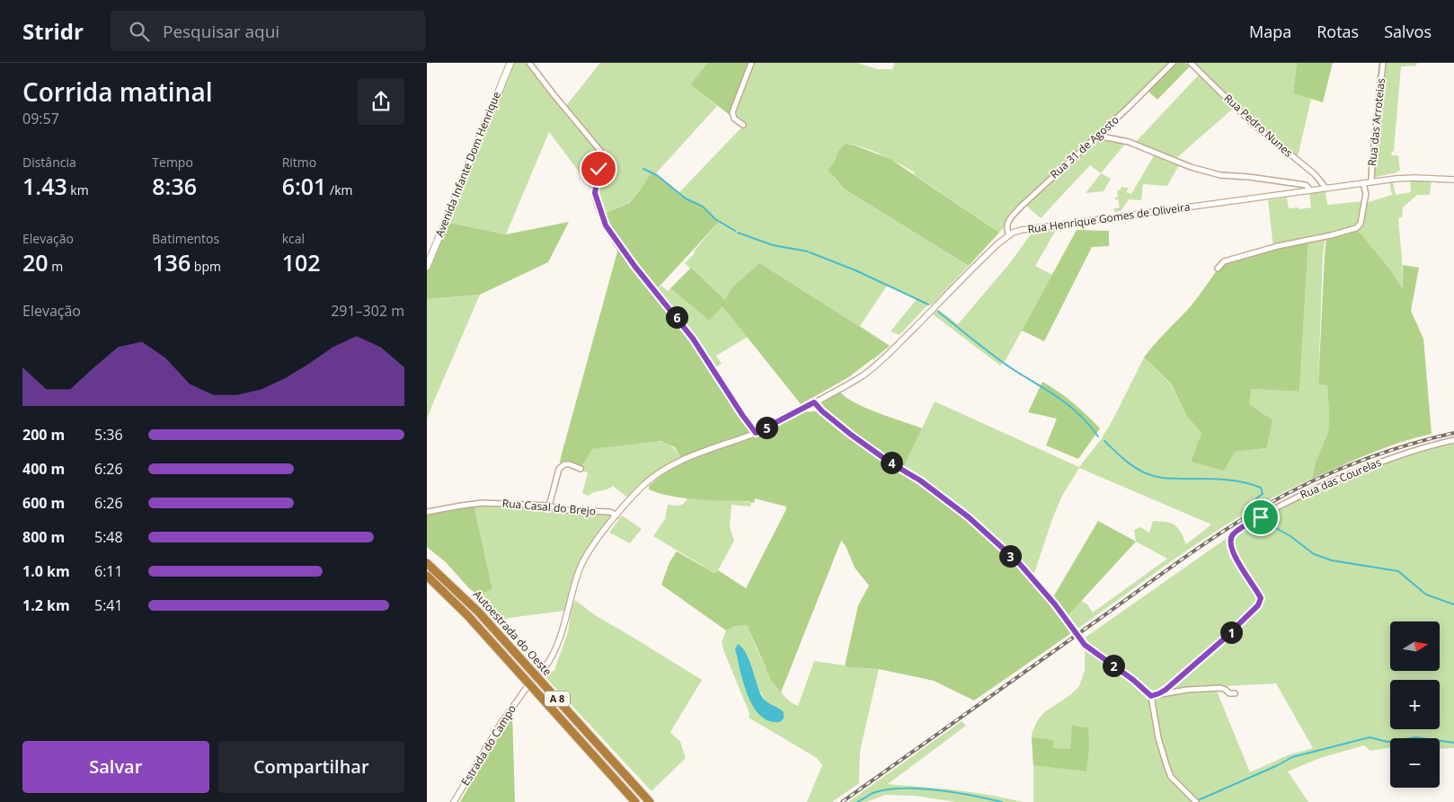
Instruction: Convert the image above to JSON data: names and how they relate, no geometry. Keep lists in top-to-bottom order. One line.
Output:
{"streets":{"highway":["Autoestrada do Oeste","A 8"],"main road":["Avenida Infante Dom Henrique"],"street":["Rua das Arroteias","Rua Pedro Nunes","Rua 31 de Agosto","Rua Henrique Gomes de Oliveira","Rua das Courelas","Rua Casal do Brejo","Estrada do Campo"]},"crossings":[["Rua das Arroteias","Rua Henrique Gomes de Oliveira"],["Rua Pedro Nunes","Rua Henrique Gomes de Oliveira"],["Rua 31 de Agosto","Rua Henrique Gomes de Oliveira"]],"north":"right","page":{"header":"Stridr","search":"Pesquisar aqui","nav":["Mapa","Rotas","Salvos"],"heading":["Corrida matinal","09:57"],"stats":[["Distância","1.43 km"],["Tempo","8:36"],["Ritmo","6:01 /km"],["Elevação","20 m"],["Batimentos","136 bpm"],["kcal","102"]],"chart":["Elevação","291–302 m"],"pins":["6","5","4","3","1","2"],"list":[{"name":"200 m","note":"5:36"},{"name":"400 m","note":"6:26"},{"name":"600 m","note":"6:26"},{"name":"800 m","note":"5:48"},{"name":"1.0 km","note":"6:11"},{"name":"1.2 km","note":"5:41"}],"map_buttons":["+","−"],"buttons":["Salvar","Compartilhar"]}}
